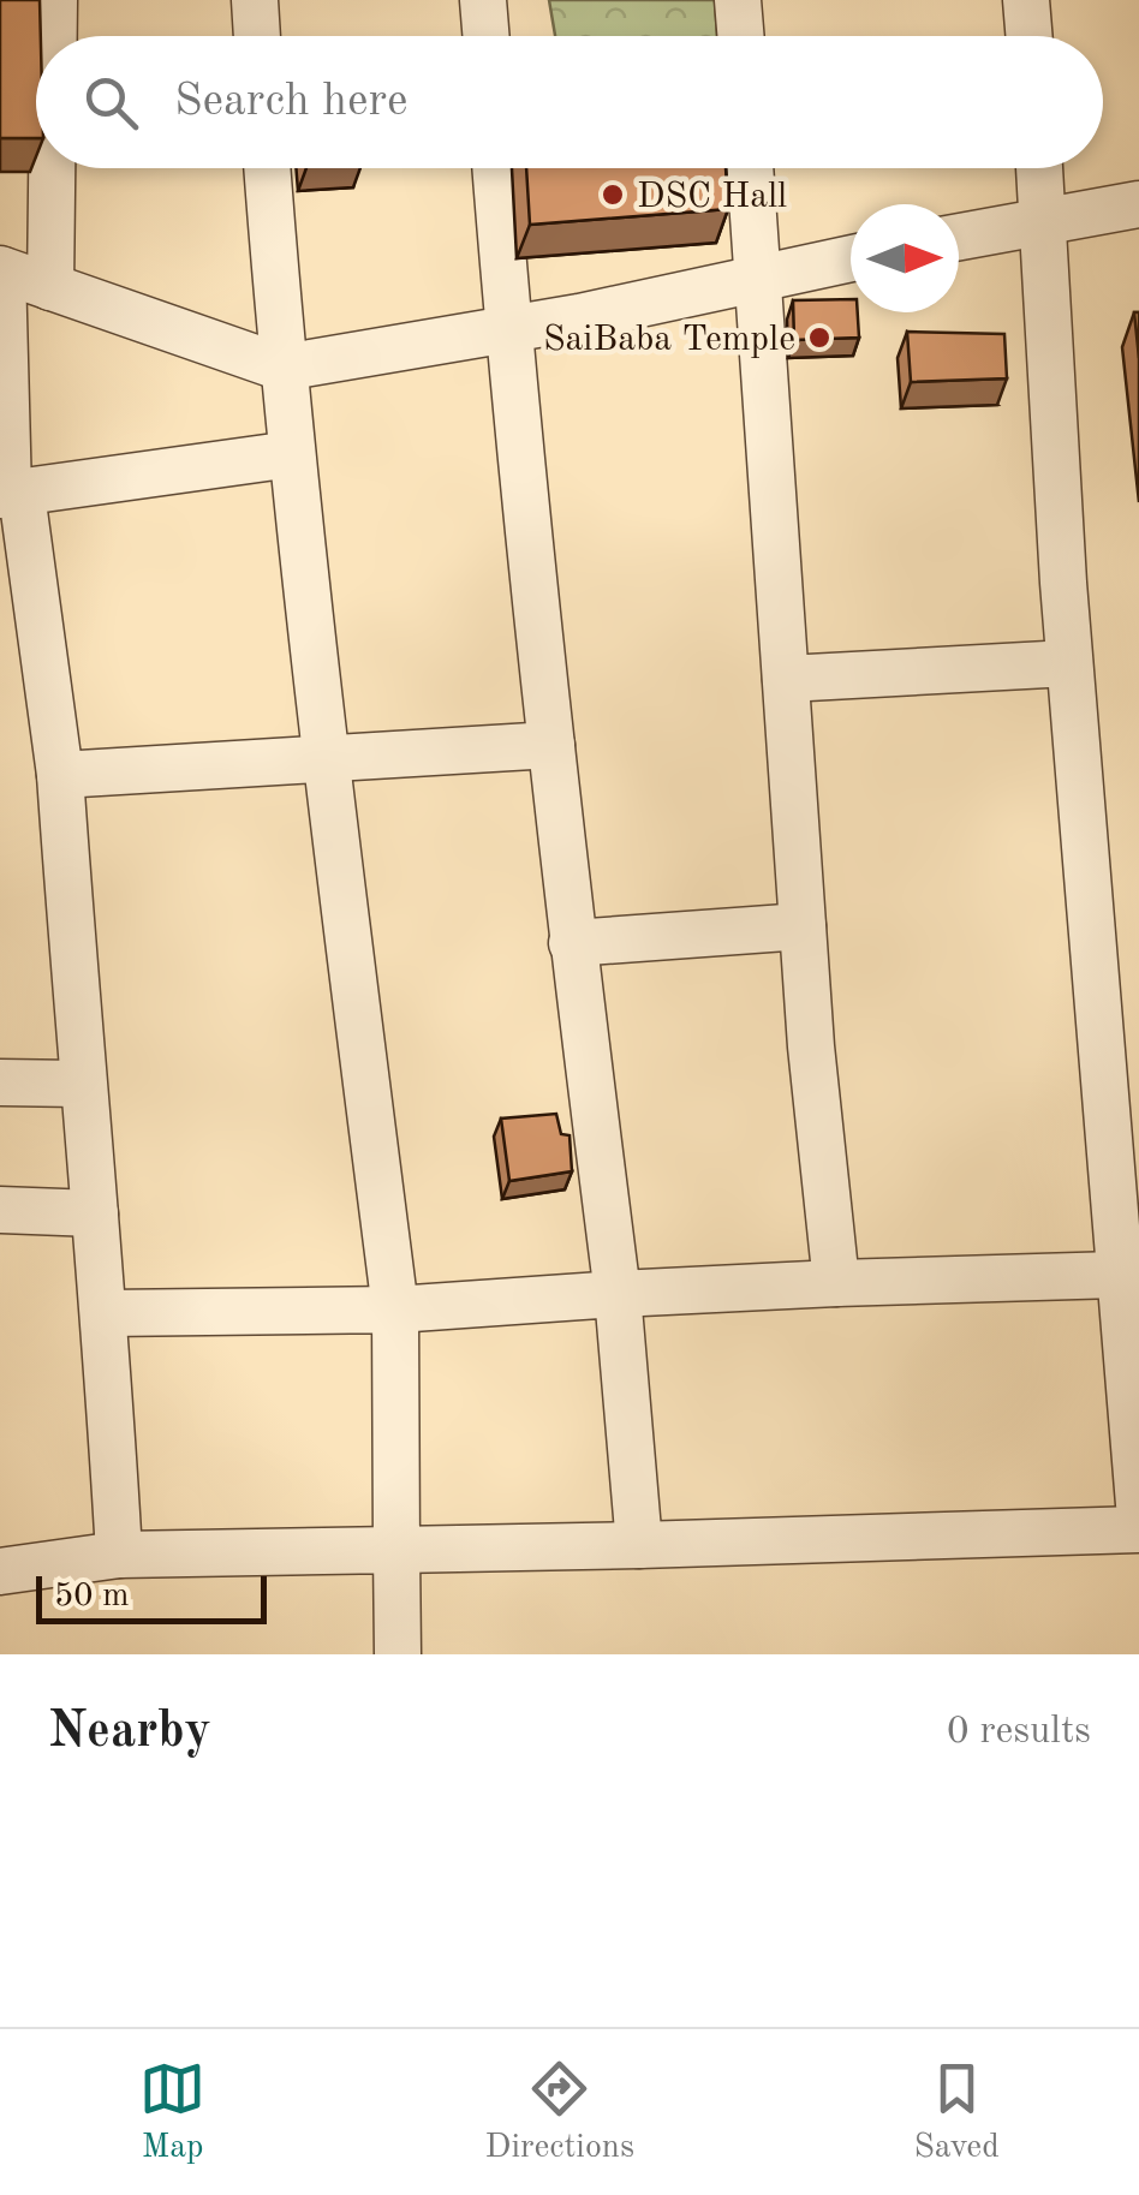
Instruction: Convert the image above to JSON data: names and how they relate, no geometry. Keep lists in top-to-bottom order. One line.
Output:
{"places":["DSC Hall","SaiBaba Temple"],"scale_bar":"50 m","north":"right","page":{"search":"Search here","scale":"50 m","heading":["Nearby","0 results"],"nav":["Map","Directions","Saved"]}}
